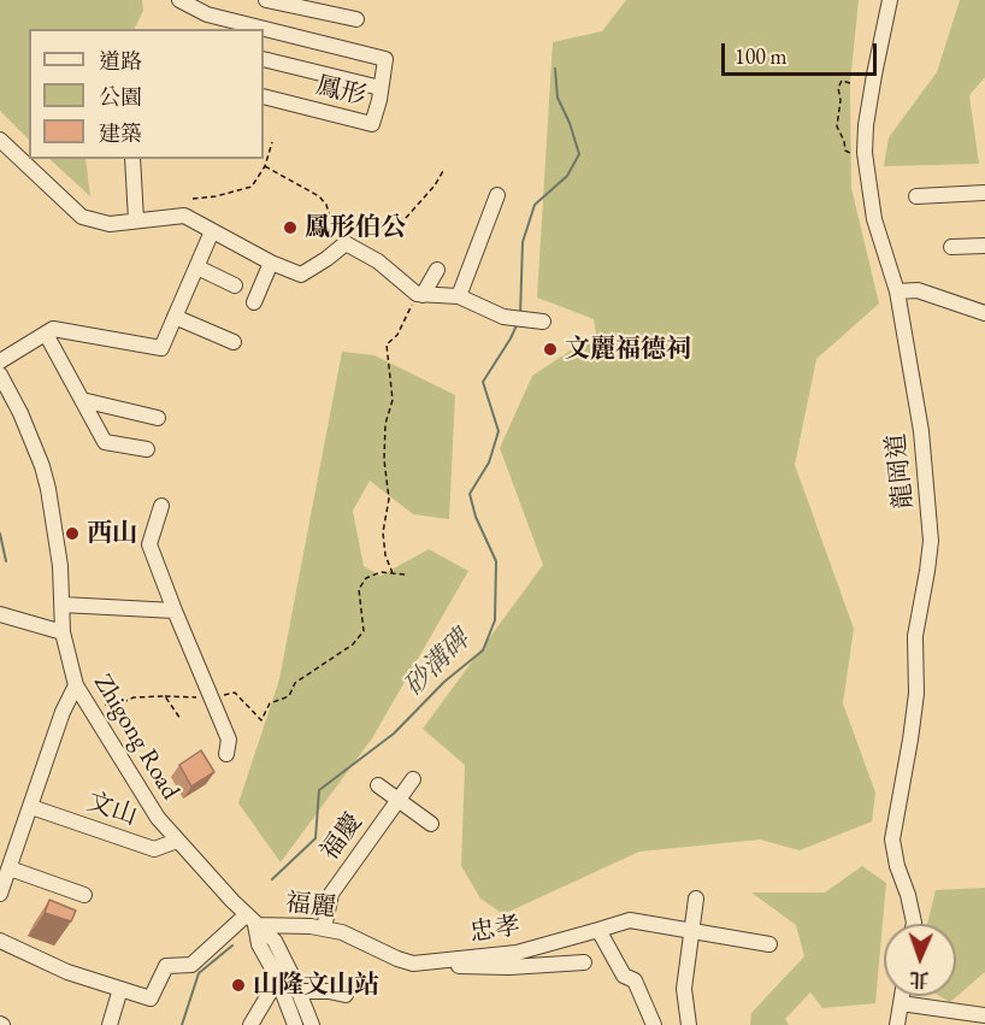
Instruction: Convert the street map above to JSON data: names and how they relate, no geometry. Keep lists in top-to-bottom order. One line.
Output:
{"streets":{"street":["鳳形","龍岡道","Zhigong Road","文山","福慶","福麗","忠孝"]},"crossings":[["Zhigong Road","文山"],["Zhigong Road","福麗"],["福慶","福麗"],["福麗","忠孝"]],"water":["砂溝碑"],"places":["鳳形伯公","文麗福德祠","西山","山隆文山站"],"legend":["道路","公園","建築"],"scale_bar":"100 m","north":"bottom"}
